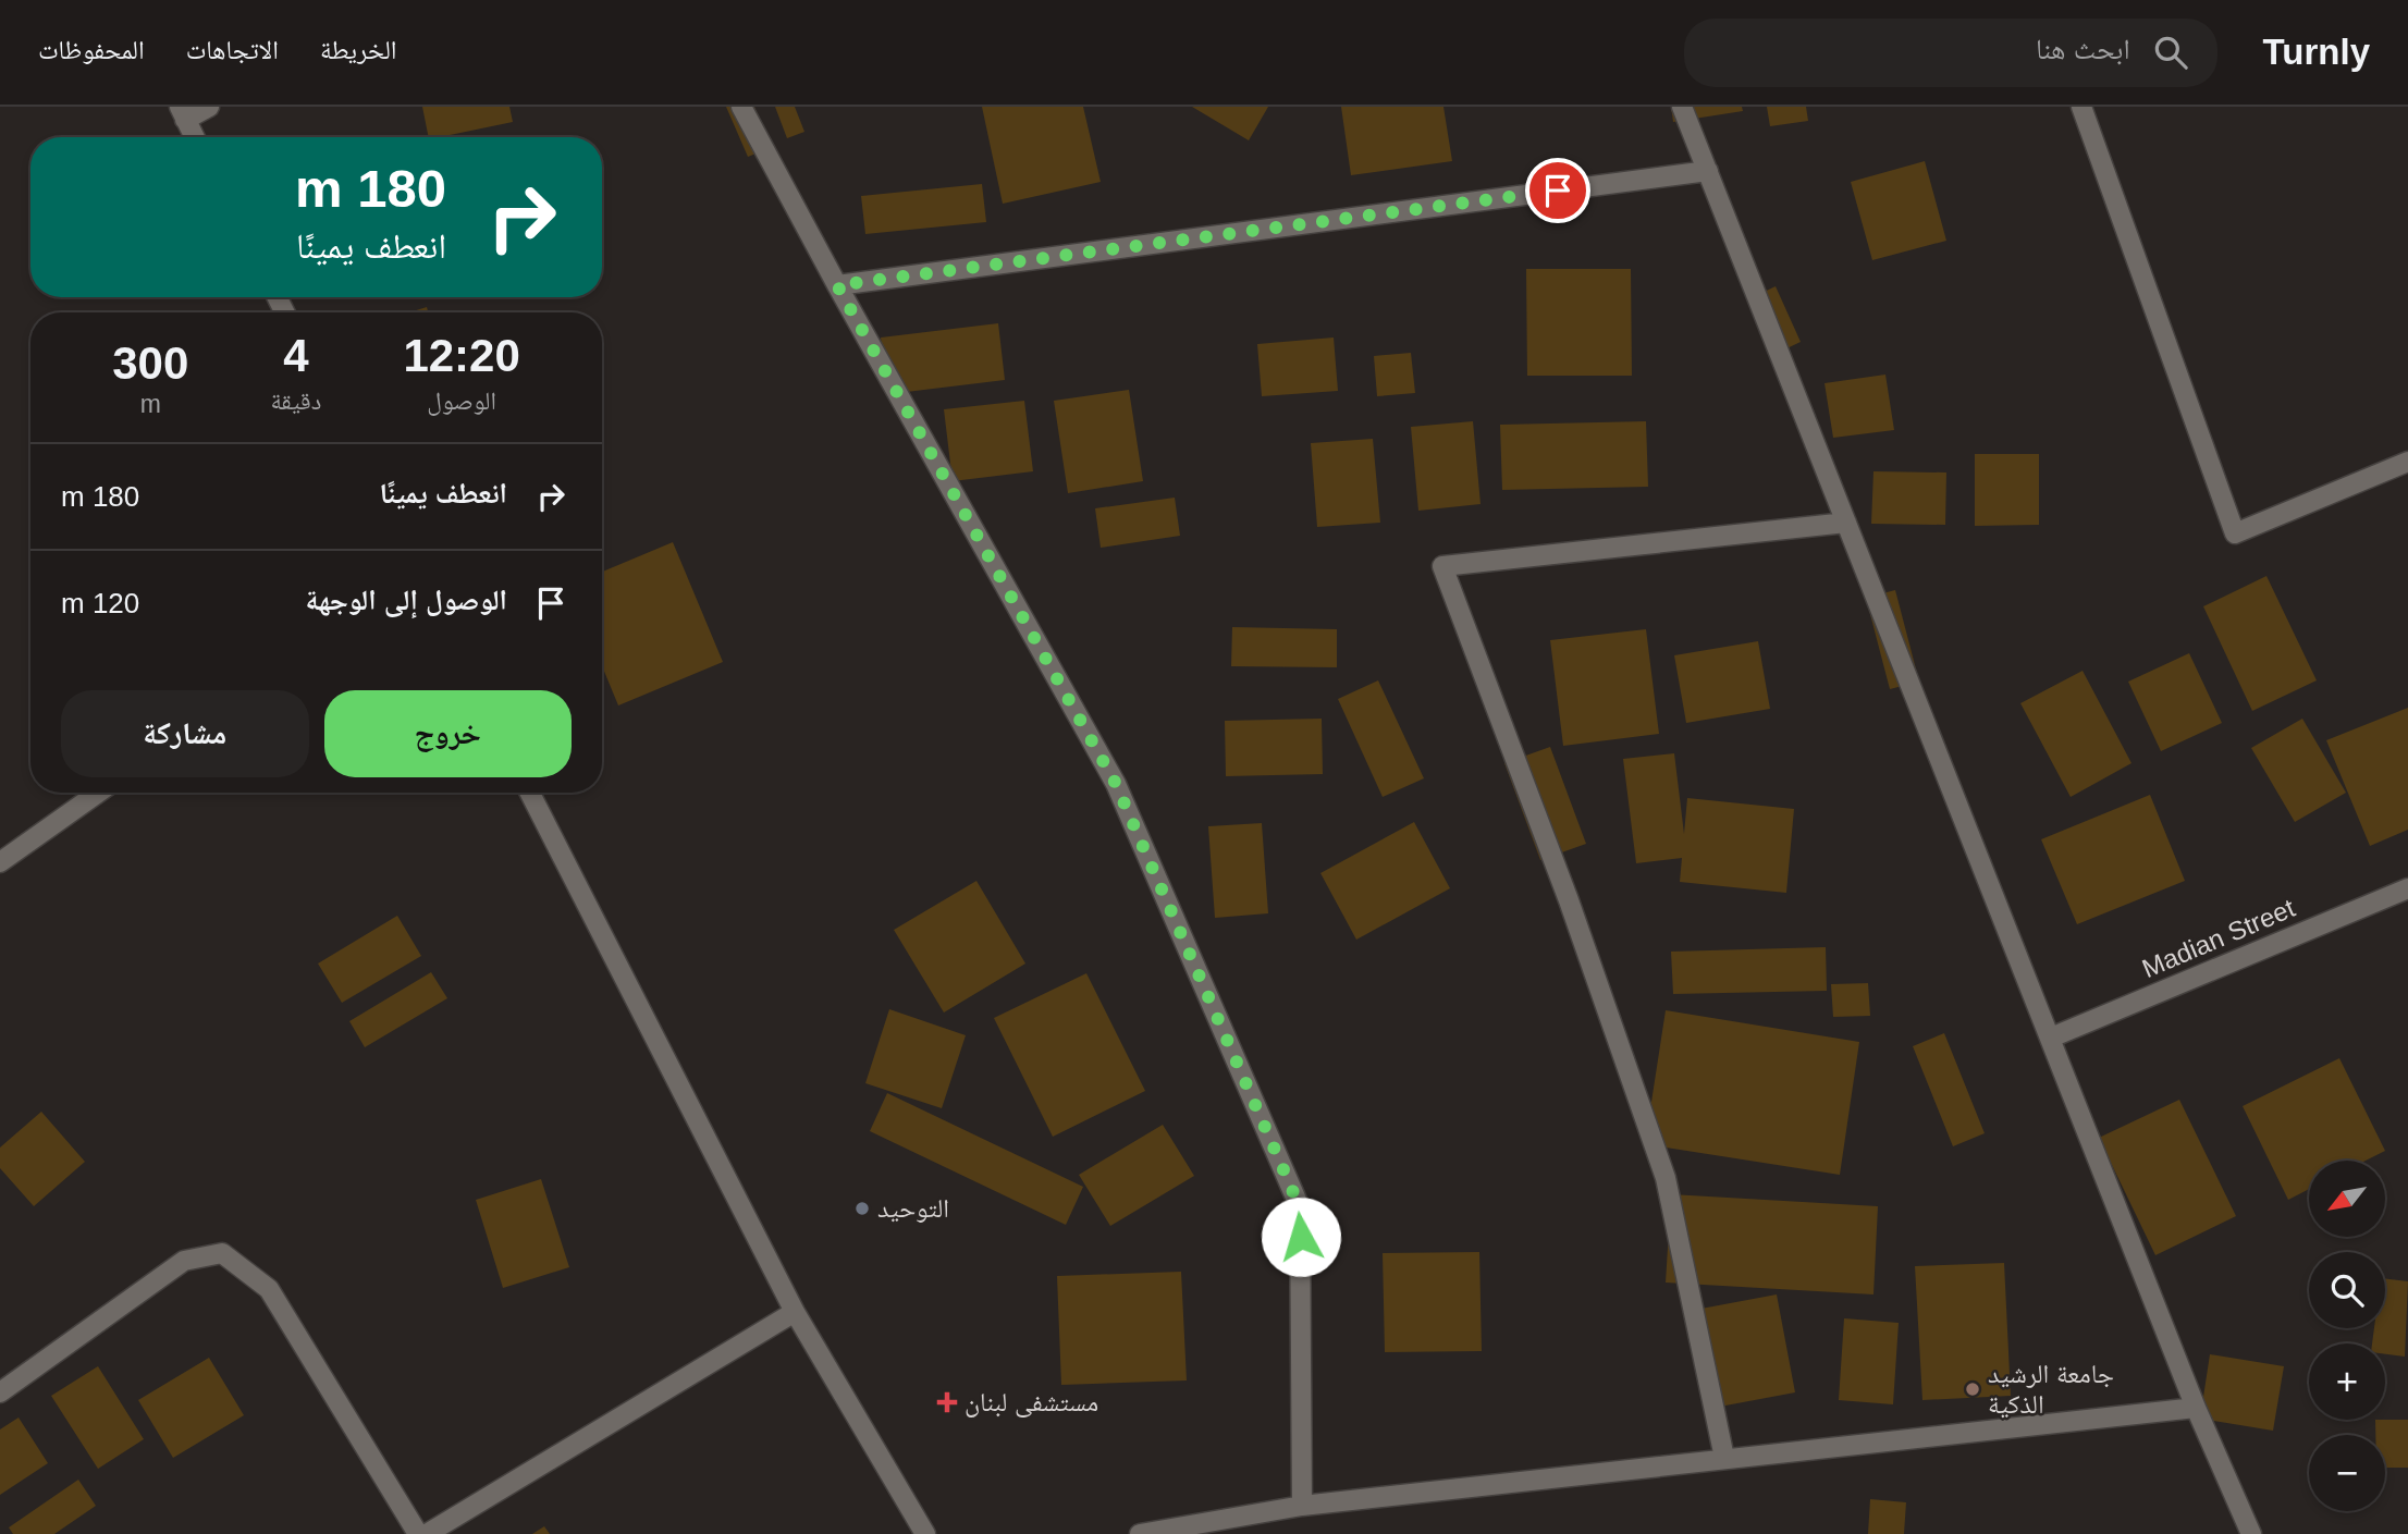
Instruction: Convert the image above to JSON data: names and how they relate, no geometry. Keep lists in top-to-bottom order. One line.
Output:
{"streets":{"street":["Madian Street"]},"places":{"other":["التوحيد","جامعة الرشيد الذكية"],"health":["مستشفى لبنان"]},"north":"bottom left","page":{"header":"Turnly","search":"ابحث هنا","nav":["الخريطة","الاتجاهات","المحفوظات"],"turn":["180 m","انعطف يمينًا"],"eta":["12:20","الوصول","4","دقيقة","300","m"],"list":[{"name":"انعطف يمينًا","value":"180 m"},{"name":"الوصول إلى الوجهة","value":"120 m"}],"buttons":["خروج","مشاركة"],"map_buttons":["+","−"]}}
